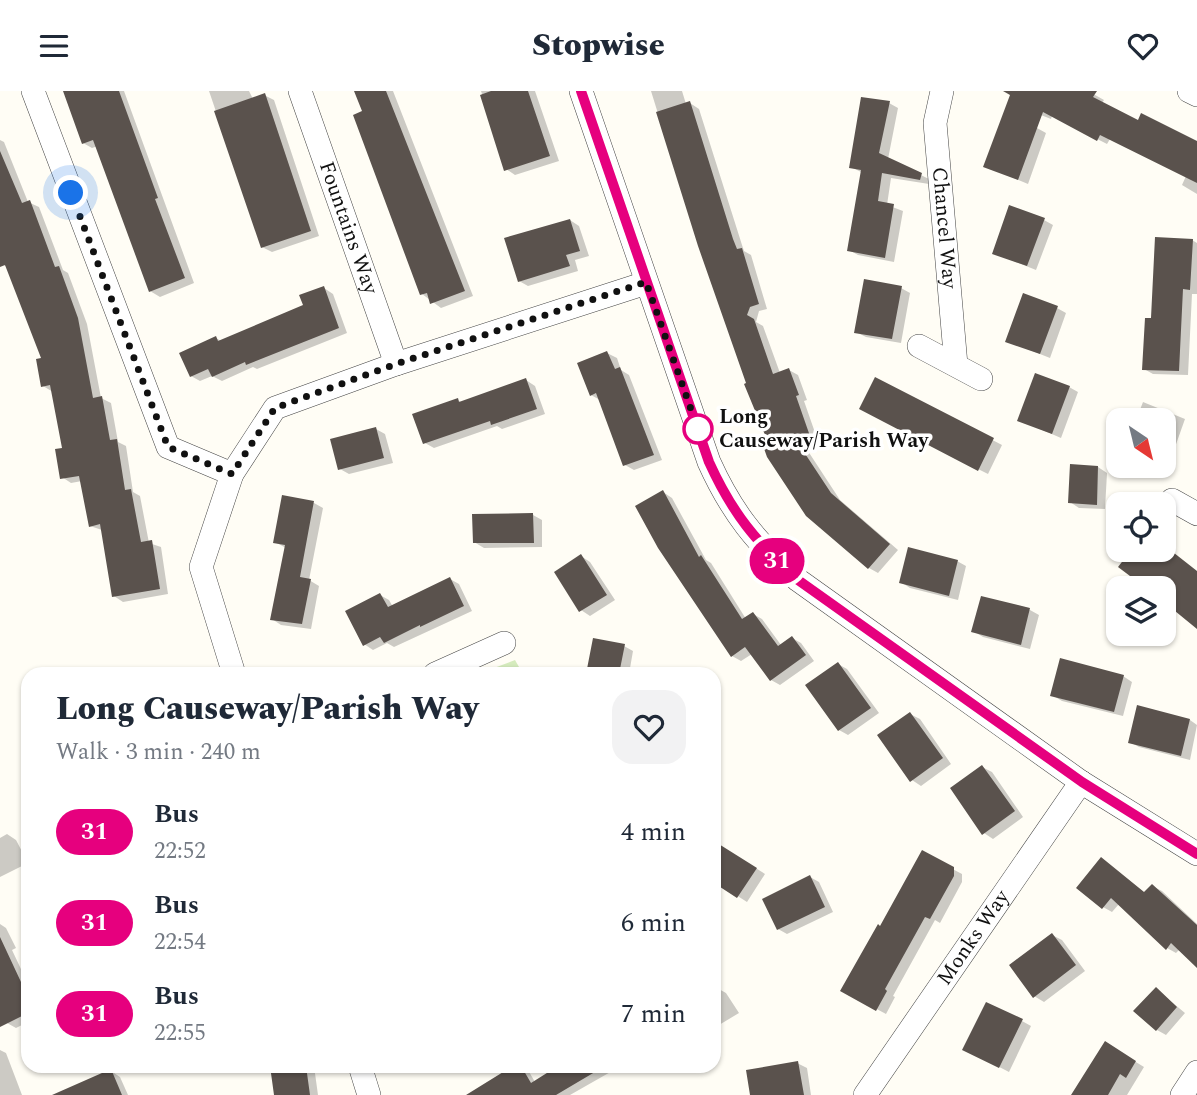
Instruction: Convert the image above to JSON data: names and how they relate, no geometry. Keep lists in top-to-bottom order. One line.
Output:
{"streets":{"street":["Fountains Way","Chancel Way","Monks Way"]},"places":["Long Causeway/Parish Way"],"lines":["bus line 31"],"north":"bottom right","page":{"header":"Stopwise","on_map":"31","heading":["Long Causeway/Parish Way","Walk · 3 min · 240 m"],"list":[{"mark":"31","name":"Bus","note":"22:52","value":"4 min"},{"mark":"31","name":"Bus","note":"22:54","value":"6 min"},{"mark":"31","name":"Bus","note":"22:55","value":"7 min"}]}}
